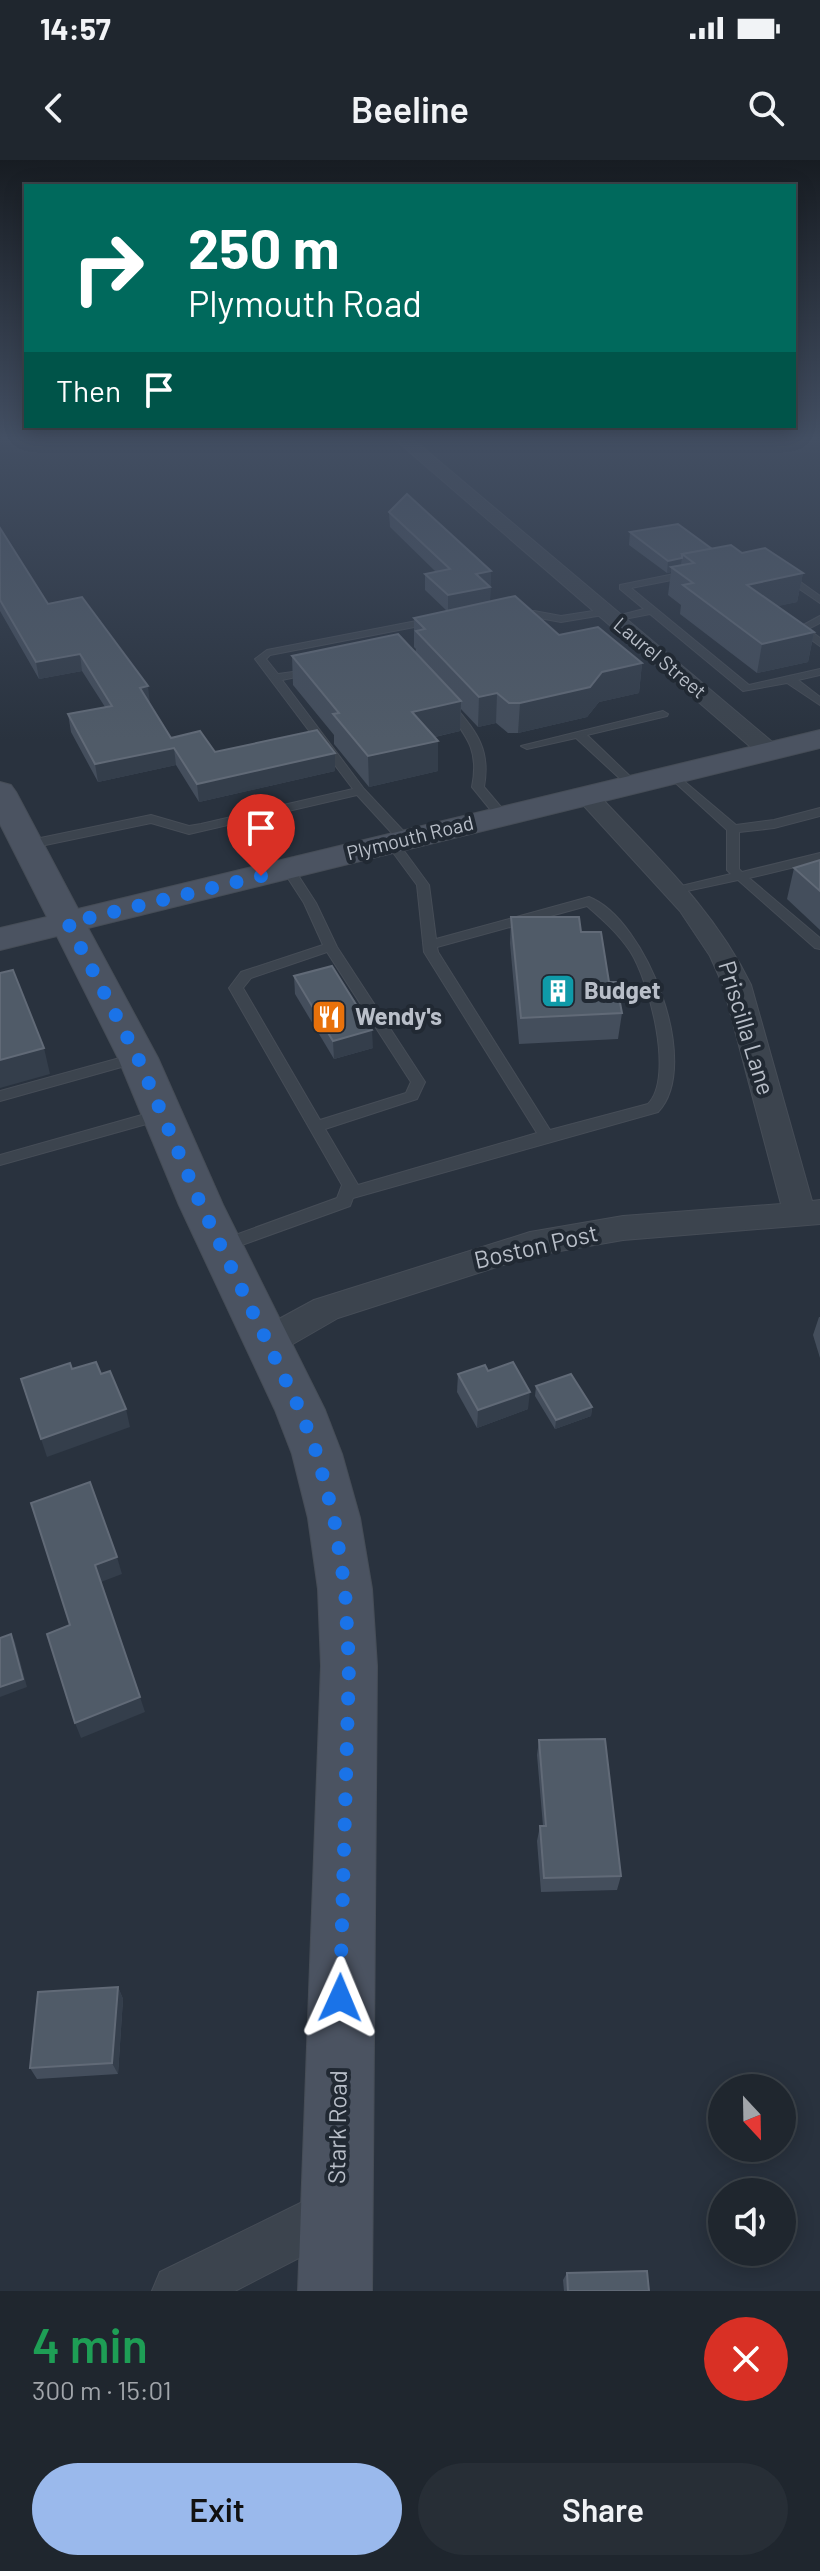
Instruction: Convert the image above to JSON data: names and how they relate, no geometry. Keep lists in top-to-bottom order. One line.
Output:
{"streets":{"street":["Laurel Street","Plymouth Road","Priscilla Lane","Boston Post","Stark Road"]},"crossings":[["Laurel Street","Plymouth Road"],["Plymouth Road","Priscilla Lane"],["Plymouth Road","Stark Road"],["Priscilla Lane","Boston Post"],["Boston Post","Stark Road"]],"places":{"building":["Budget"],"restaurant":["Wendy's"]},"north":"bottom","page":{"status":"14:57","header":"Beeline","turn":["250 m","Plymouth Road"],"then":"Then","heading":["4 min","300 m · 15:01"],"buttons":["Exit","Share"]}}
